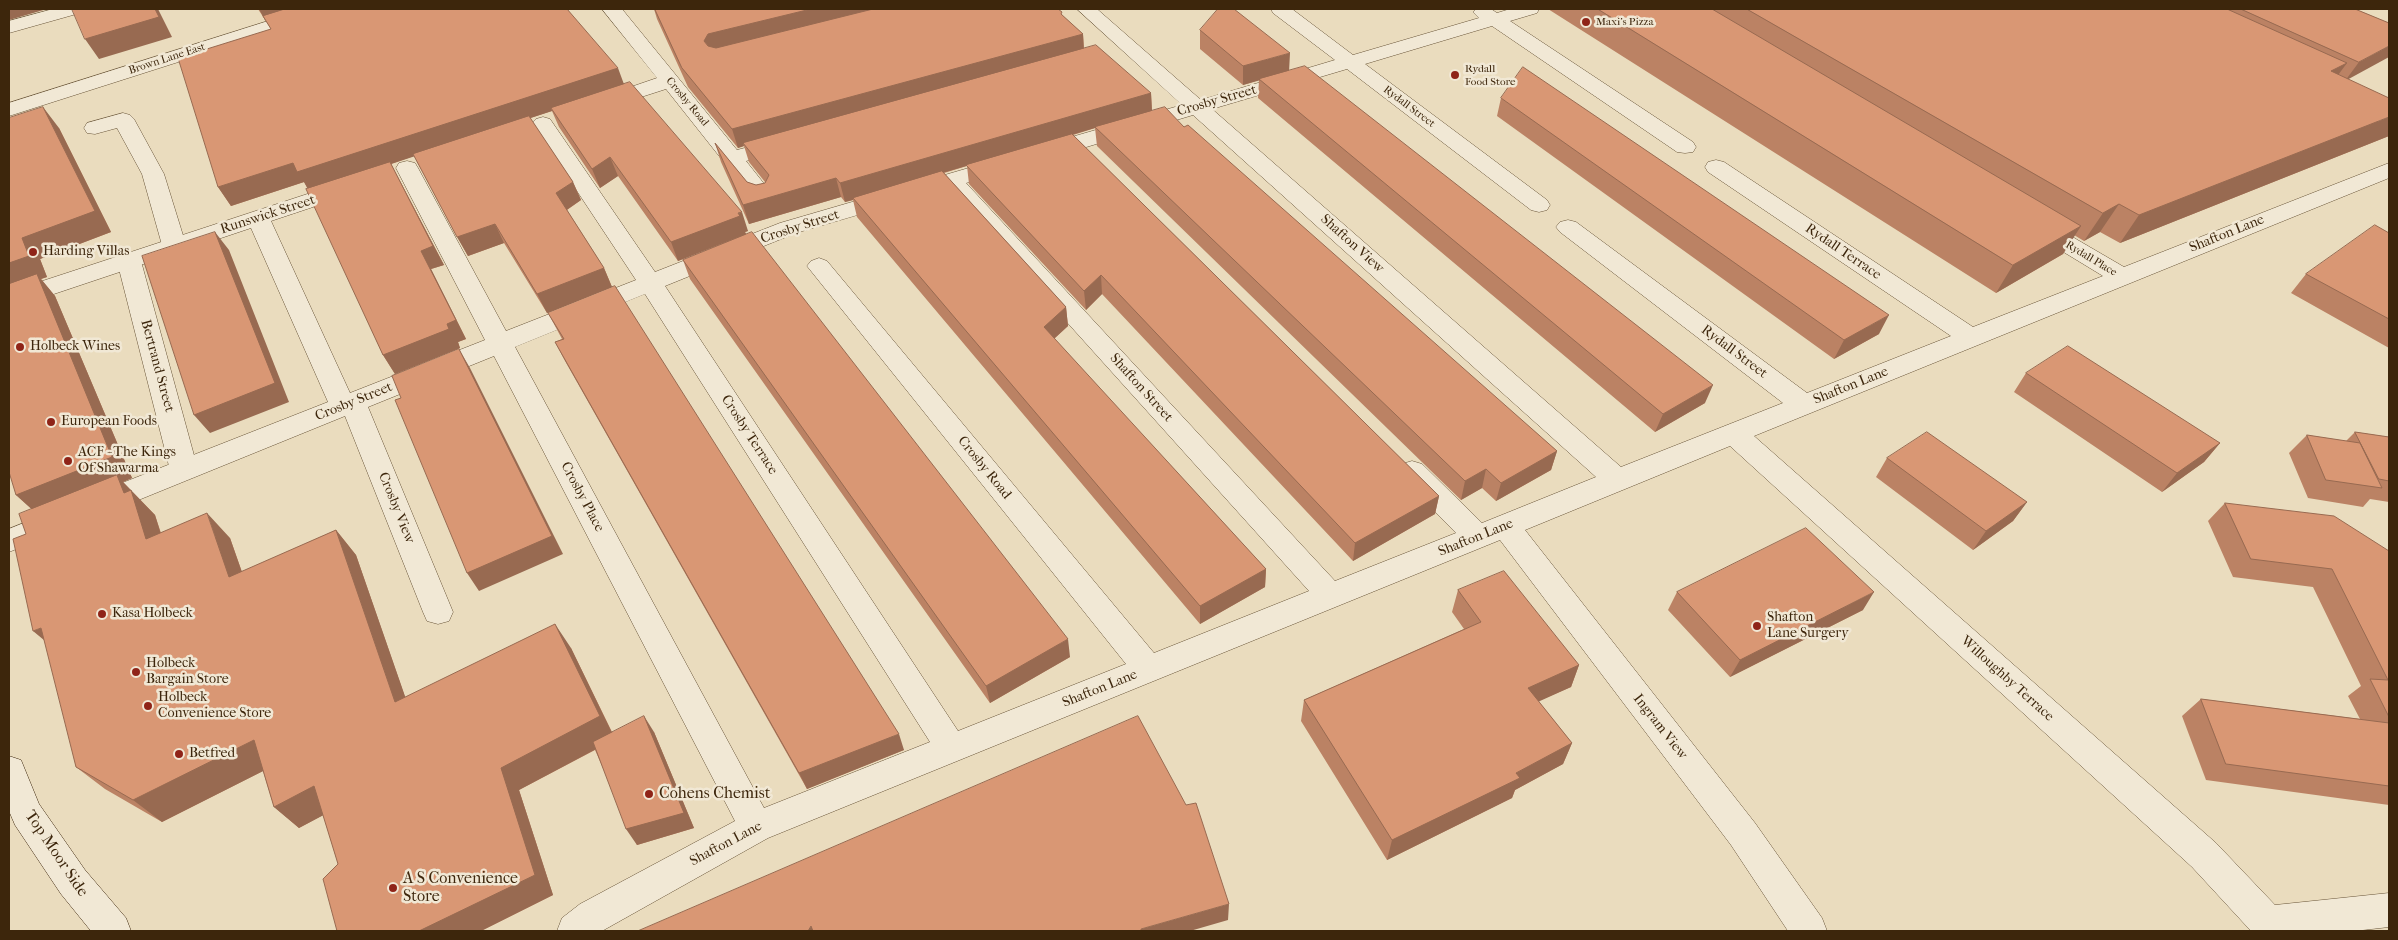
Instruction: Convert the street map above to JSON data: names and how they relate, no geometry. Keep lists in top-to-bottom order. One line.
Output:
{"streets":{"street":["Brown Lane East","Crosby Street","Crosby Road","Rydall Street","Runswick Street","Shafton Lane","Shafton View","Rydall Terrace","Rydall Place","Bertrand Street","Shafton Street","Crosby Terrace","Crosby Place","Crosby View","Willoughby Terrace","Ingram View","Top Moor Side"]},"crossings":[["Crosby Street","Rydall Street"],["Crosby Street","Shafton View"],["Crosby Street","Bertrand Street"],["Crosby Street","Shafton Street"],["Crosby Street","Crosby Terrace"],["Crosby Street","Crosby Place"],["Crosby Street","Crosby View"],["Crosby Road","Shafton Lane"],["Crosby Road","Crosby Terrace"],["Rydall Street","Shafton Lane"],["Runswick Street","Bertrand Street"],["Runswick Street","Crosby Place"],["Runswick Street","Crosby View"],["Shafton Lane","Shafton View"],["Shafton Lane","Rydall Terrace"],["Shafton Lane","Rydall Place"],["Shafton Lane","Shafton Street"],["Shafton Lane","Crosby Terrace"],["Shafton Lane","Crosby Place"],["Shafton Lane","Willoughby Terrace"],["Shafton Lane","Ingram View"]],"places":["Maxi's Pizza","Rydall Food Store","Harding Villas","Holbeck Wines","European Foods","ACF - The Kings Of Shawarma","Kasa Holbeck","Shafton Lane Surgery","Holbeck Bargain Store","Holbeck Convenience Store","Betfred","Cohens Chemist","A S Convenience Store"]}
